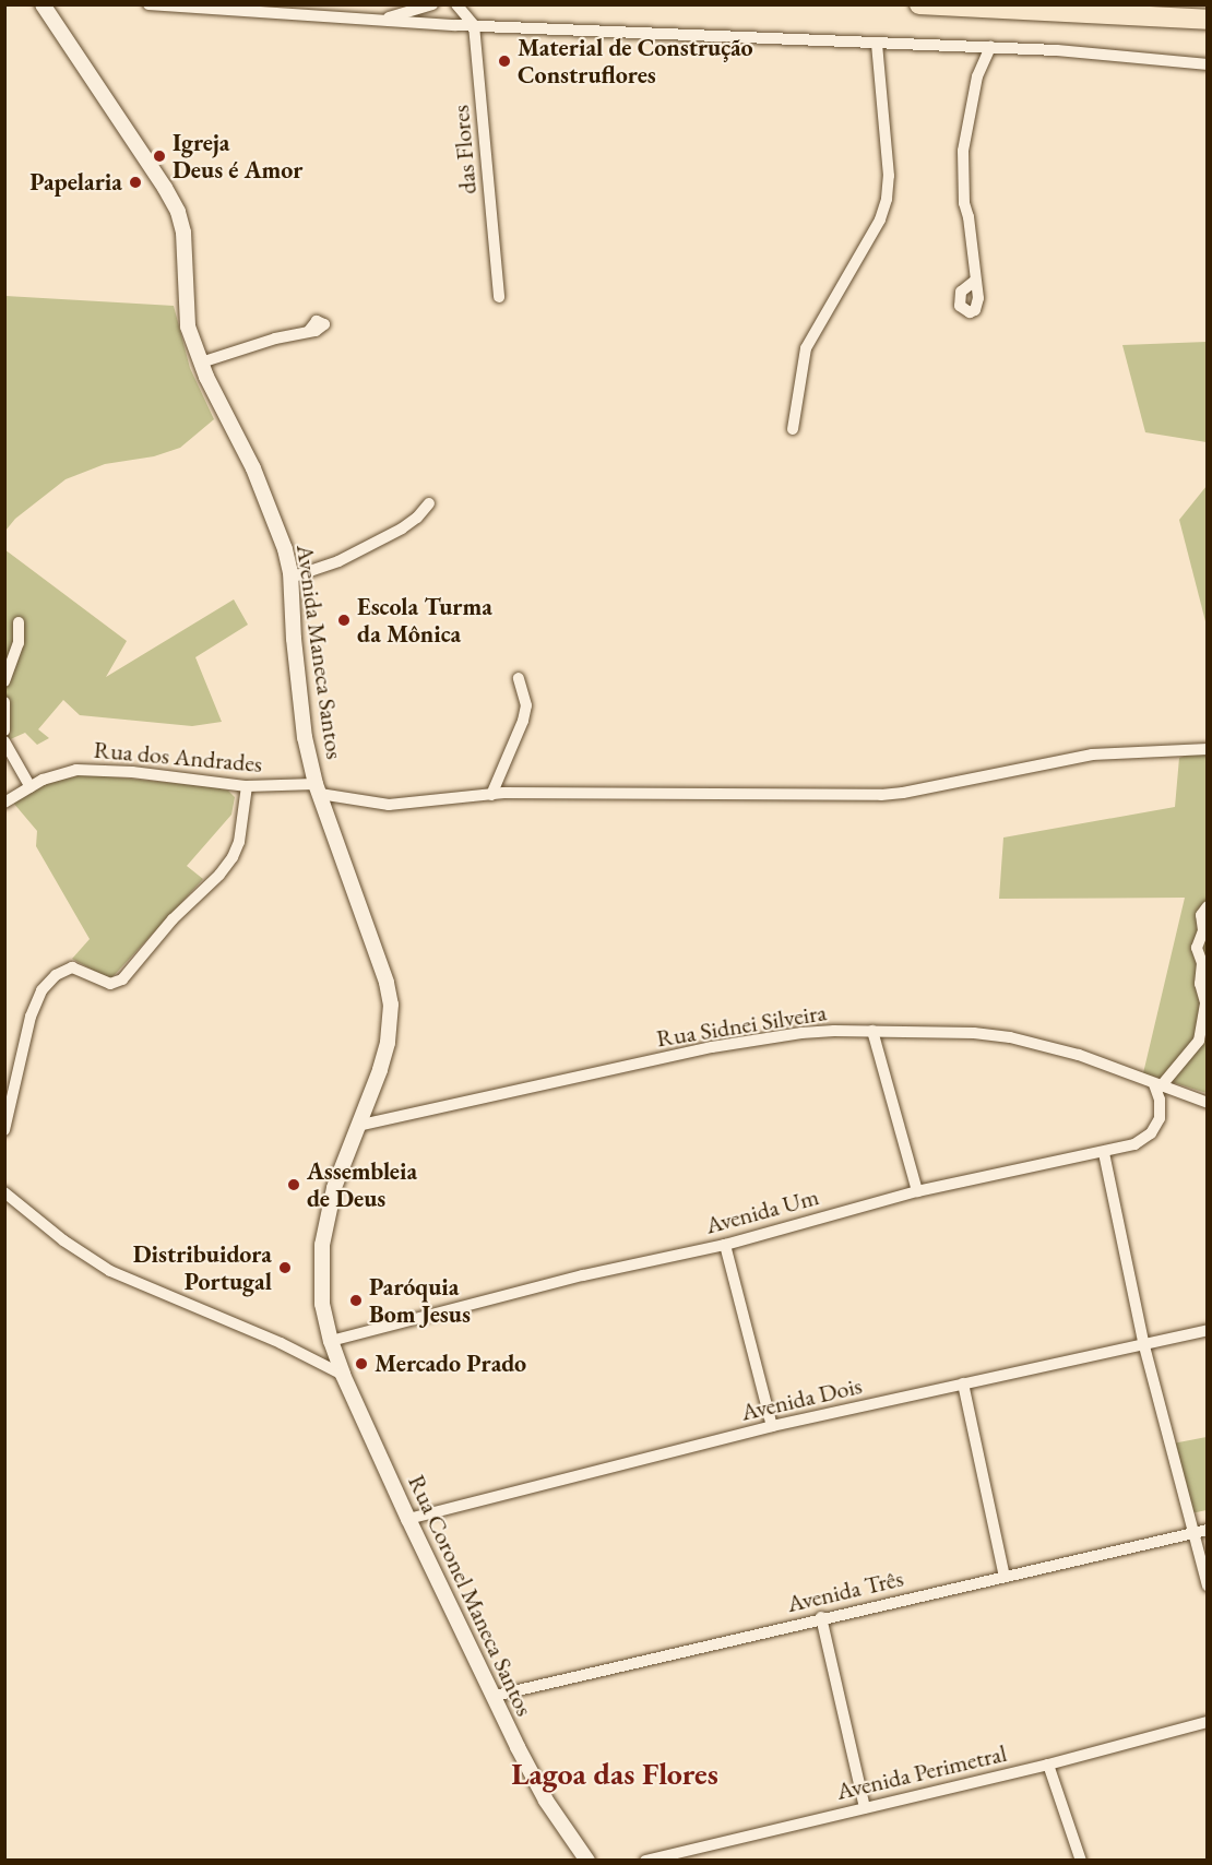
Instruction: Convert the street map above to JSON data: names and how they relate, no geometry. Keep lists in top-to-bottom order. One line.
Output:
{"streets":{"street":["das Flores","Avenida Maneca Santos","Rua dos Andrades","Rua Sidnei Silveira","Avenida Um","Avenida Dois","Avenida Três","Rua Coronel Maneca Santos","Avenida Perimetral"]},"crossings":[["Avenida Maneca Santos","Rua dos Andrades"],["Avenida Maneca Santos","Rua Sidnei Silveira"],["Avenida Maneca Santos","Avenida Um"],["Avenida Maneca Santos","Rua Coronel Maneca Santos"],["Rua Sidnei Silveira","Avenida Um"],["Avenida Um","Rua Coronel Maneca Santos"],["Avenida Dois","Rua Coronel Maneca Santos"],["Avenida Três","Rua Coronel Maneca Santos"]],"districts":["Lagoa das Flores"],"places":["Material de Construção Construflores","Igreja Deus é Amor","Papelaria","Escola Turma da Mônica","Assembleia de Deus","Distribuidora Portugal","Paróquia Bom Jesus","Mercado Prado"]}
